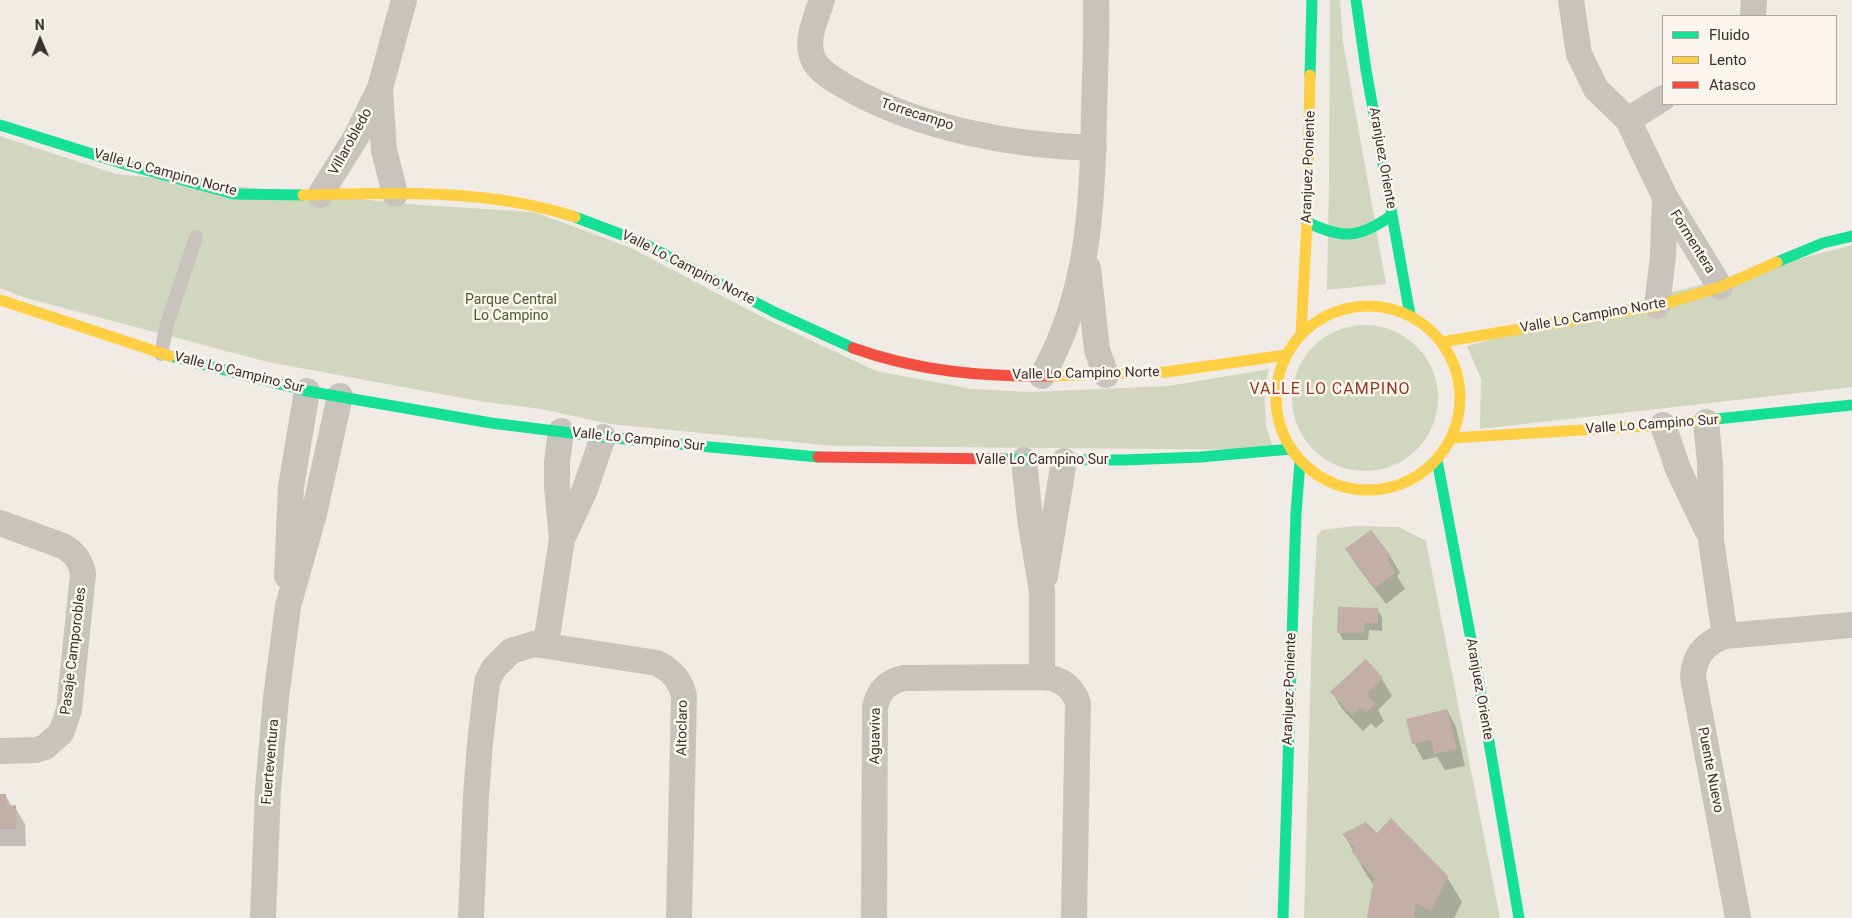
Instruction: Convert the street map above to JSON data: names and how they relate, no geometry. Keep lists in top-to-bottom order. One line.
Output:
{"streets":{"street":["Torrecampo","Villarobledo","Aranjuez Oriente","Aranjuez Poniente","Valle Lo Campino Norte","Formentera","Valle Lo Campino Sur","Pasaje Camporobles","Altoclaro","Aguaviva","Fuerteventura","Puente Nuevo"]},"crossings":[["Villarobledo","Valle Lo Campino Norte"],["Valle Lo Campino Norte","Formentera"],["Valle Lo Campino Sur","Fuerteventura"]],"districts":["VALLE LO CAMPINO"],"parks":["Parque Central Lo Campino"],"legend":["Fluido","Lento","Atasco"],"north":"top"}
